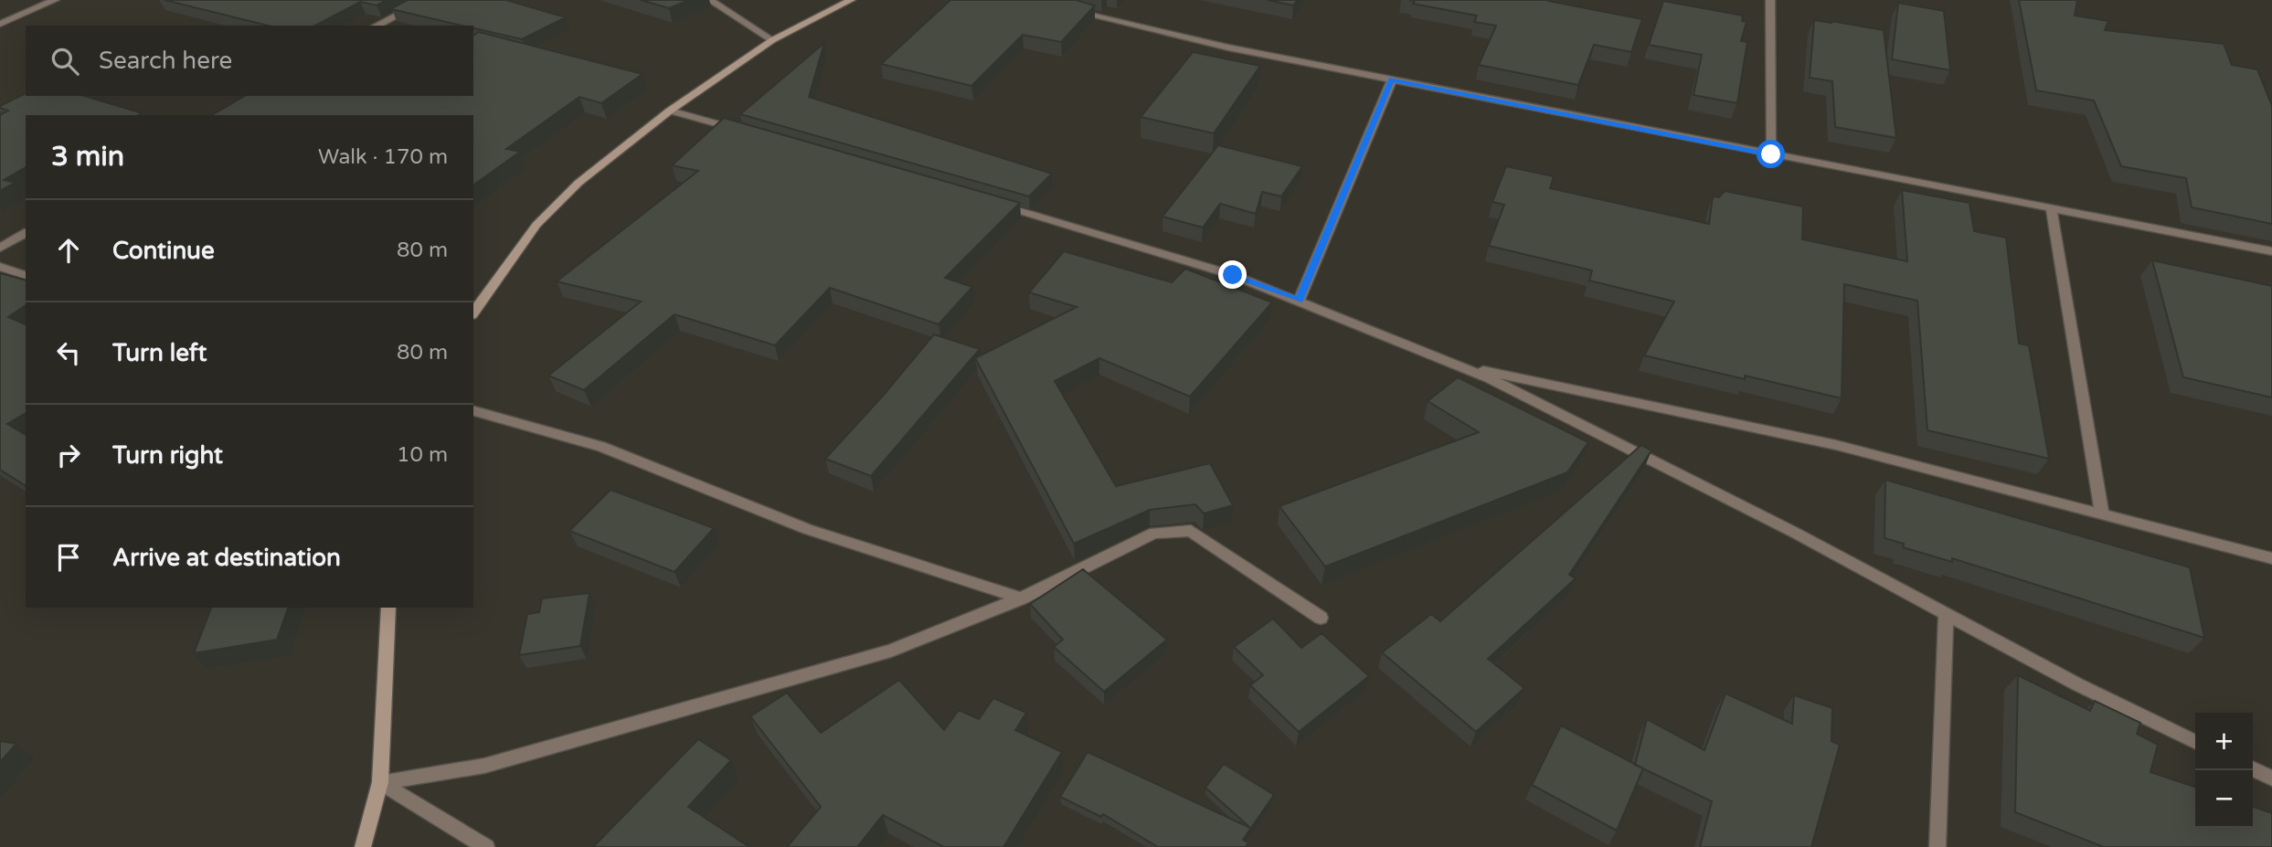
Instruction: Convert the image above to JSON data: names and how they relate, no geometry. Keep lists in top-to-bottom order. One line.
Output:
{"page":{"search":"Search here","heading":["3 min","Walk · 170 m"],"list":[["Continue","80 m"],["Turn left","80 m"],["Turn right","10 m"],"Arrive at destination"],"map_buttons":["+","−"]}}
